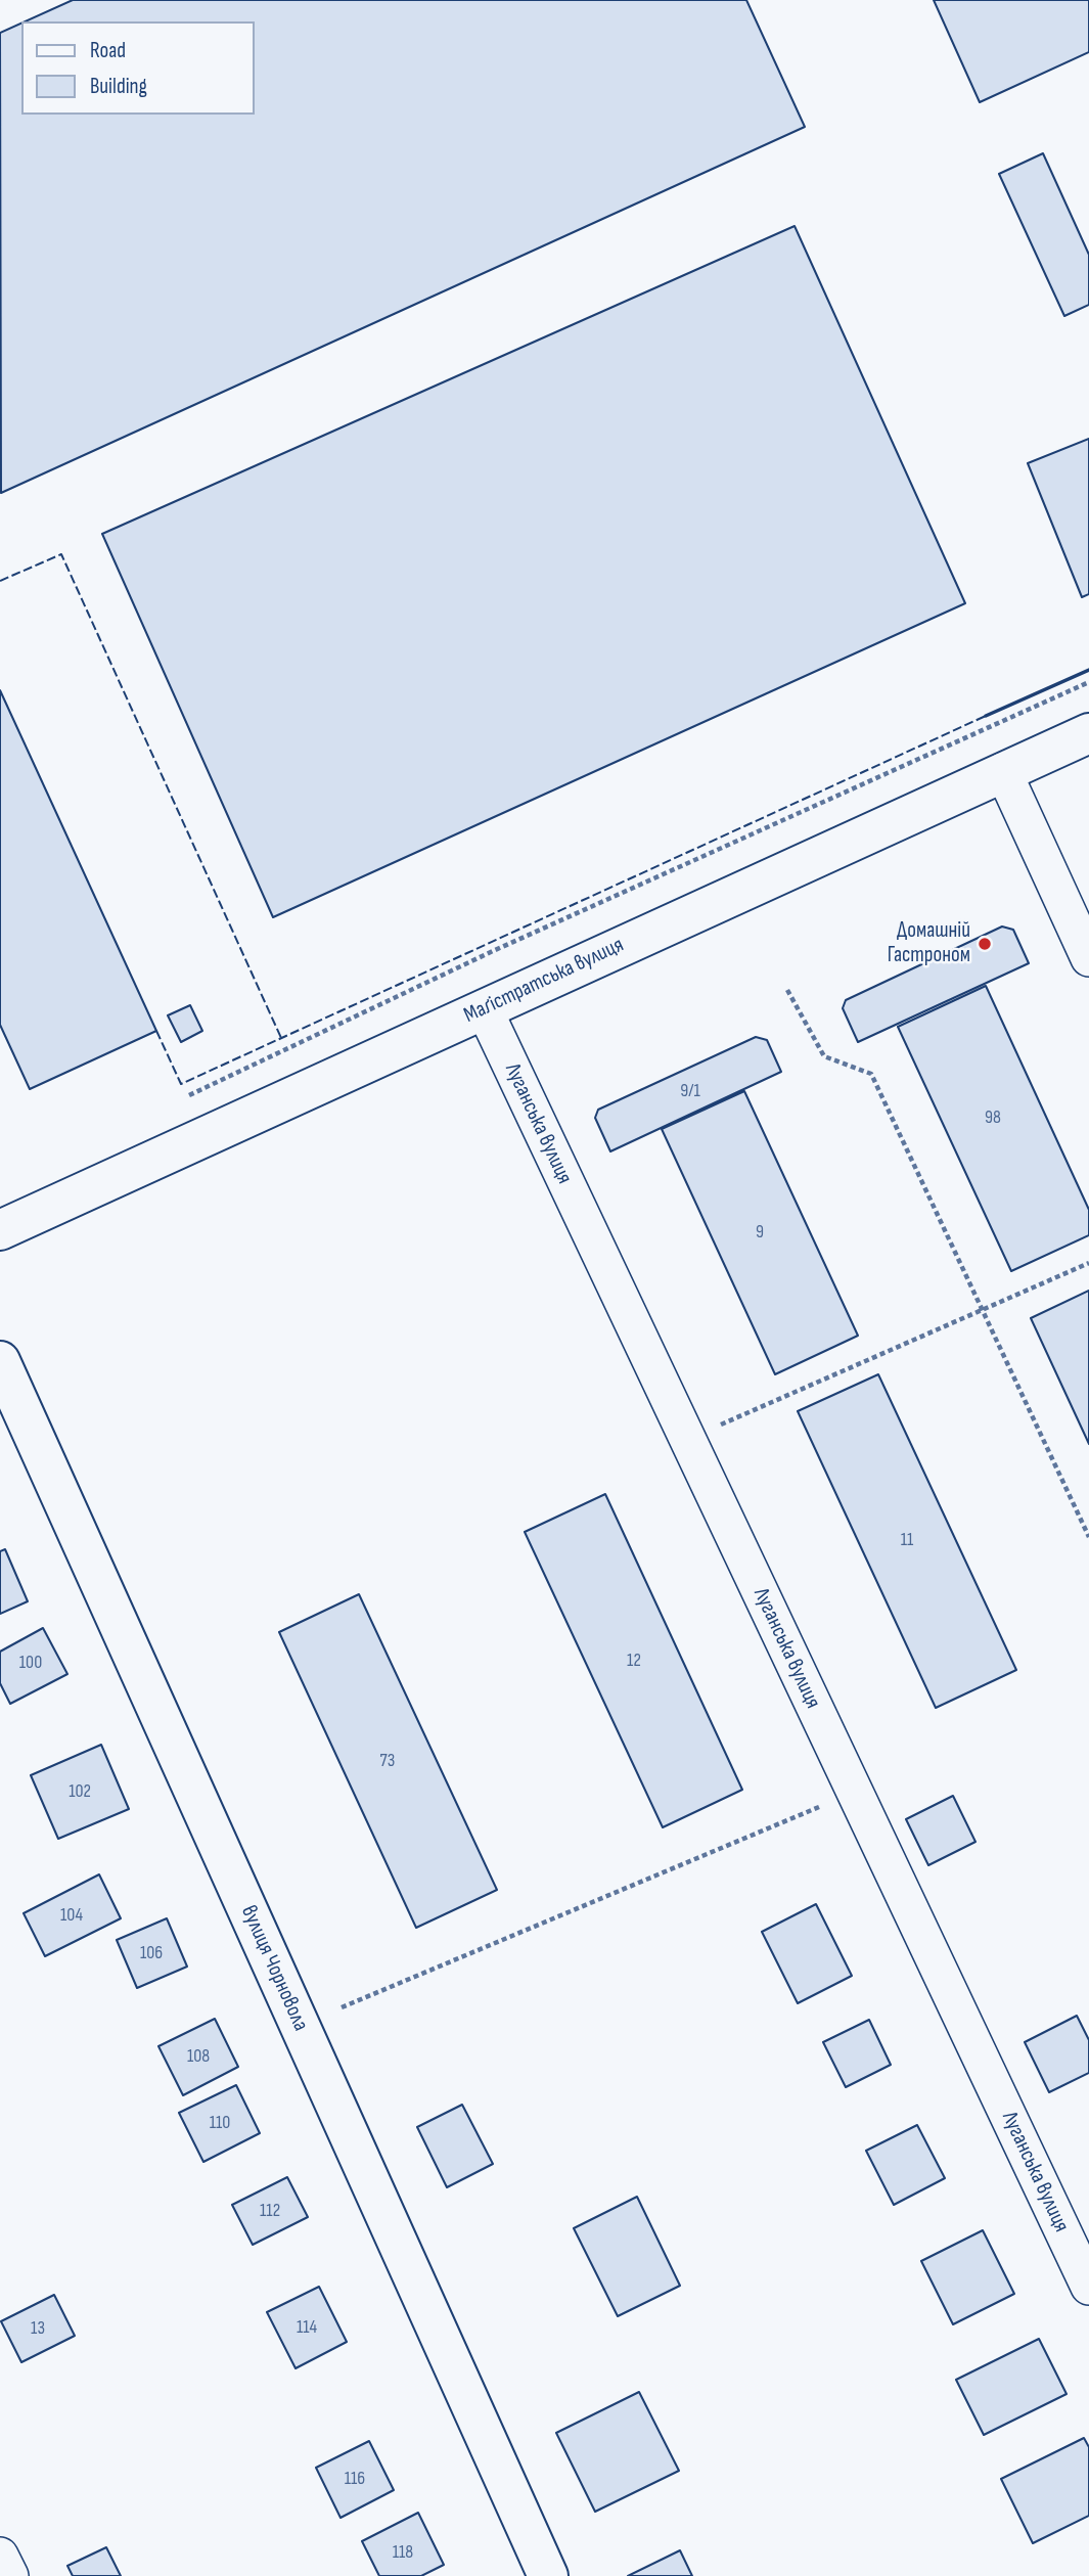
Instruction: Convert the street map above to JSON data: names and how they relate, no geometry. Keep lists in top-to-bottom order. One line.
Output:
{"streets":{"main road":["Маґістратська вулиця","вулиця Чорновола"],"street":["Луганська вулиця"]},"crossings":[["Маґістратська вулиця","Луганська вулиця"]],"places":["Домашній Гастроном"],"house_numbers":["9/1","98","9","11","12","100","73","102","104","106","108","110","112","114","13","116","118"],"legend":["Road","Building"]}
